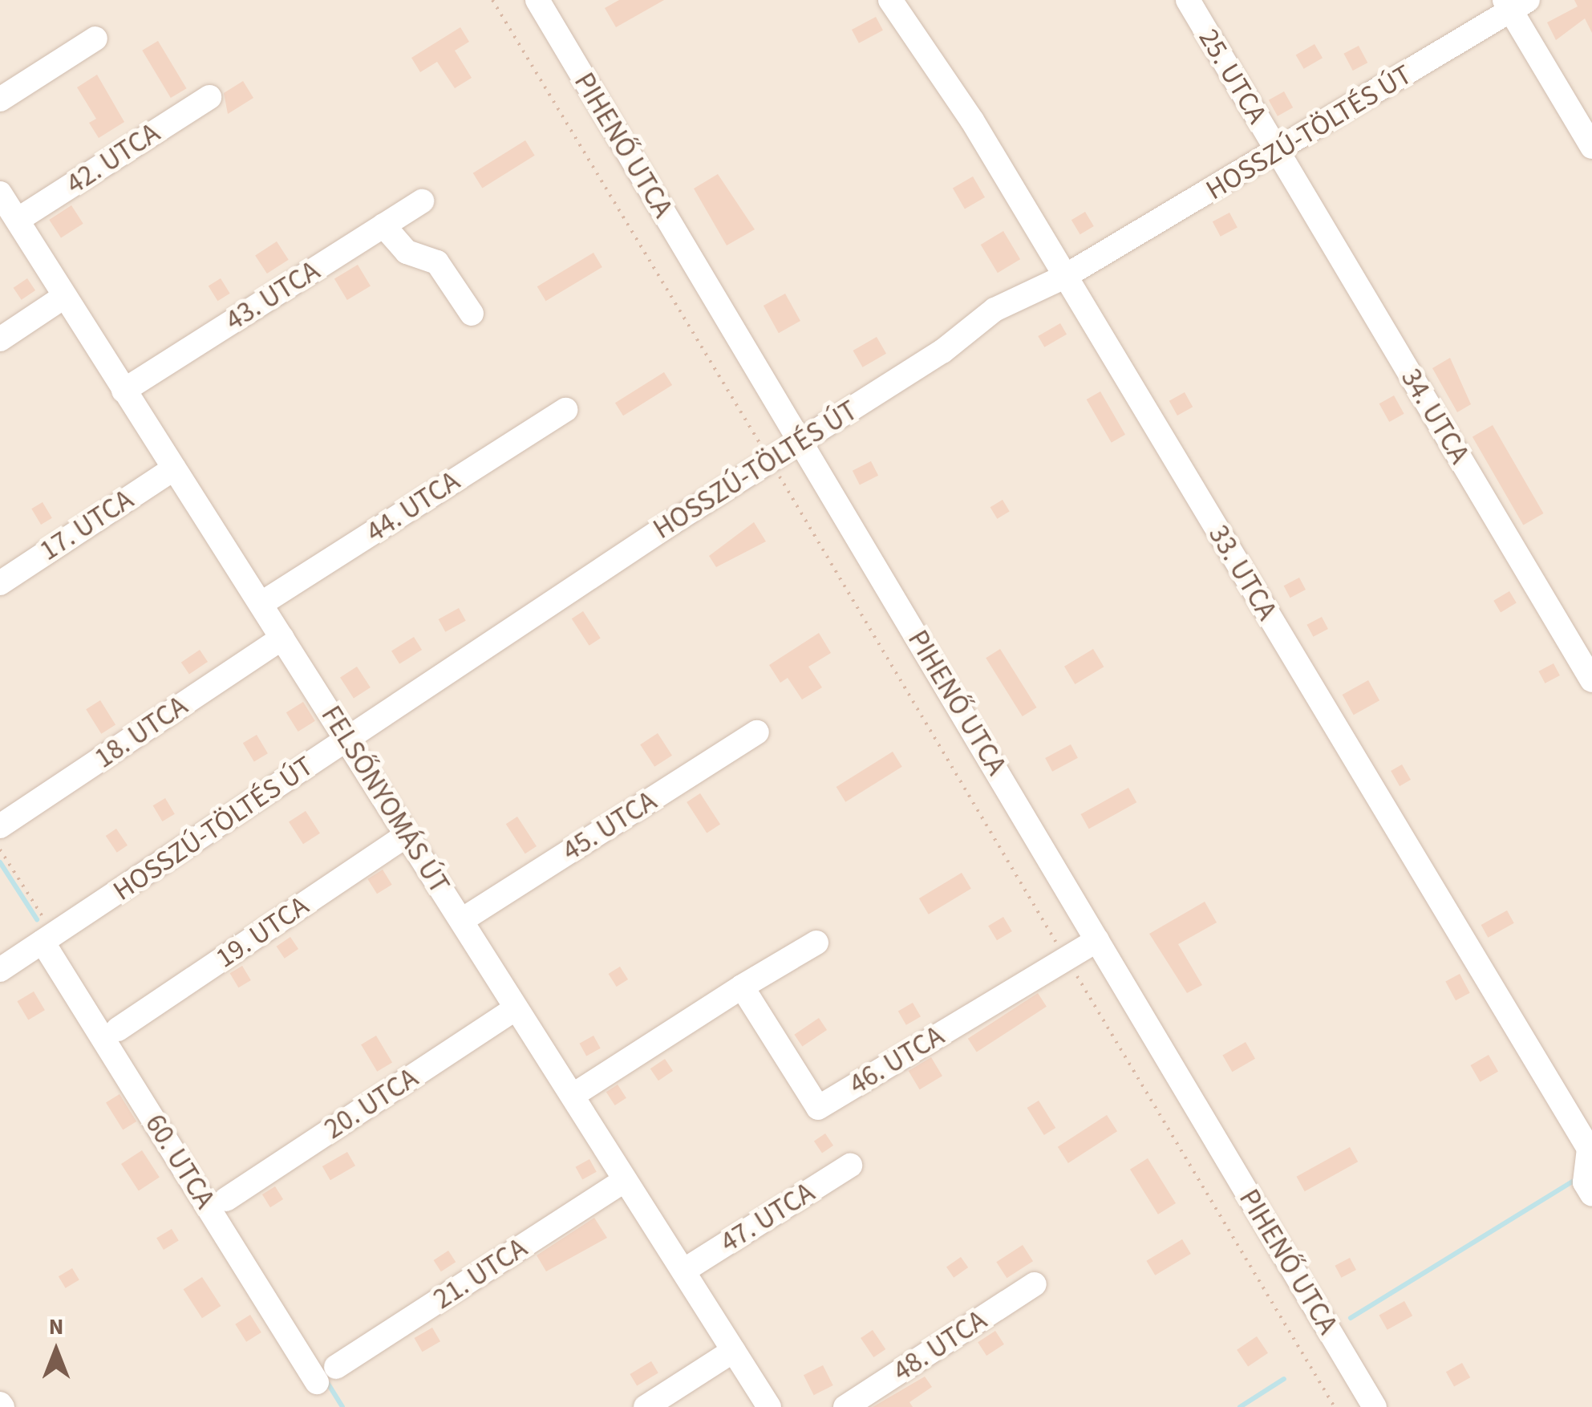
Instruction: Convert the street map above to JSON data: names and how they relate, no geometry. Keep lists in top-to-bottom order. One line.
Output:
{"streets":{"street":["25. UTCA","HOSSZÚ-TÖLTÉS ÚT","PIHENŐ UTCA","42. UTCA","43. UTCA","34. UTCA","44. UTCA","17. UTCA","33. UTCA","18. UTCA","FELSŐNYOMÁS ÚT","45. UTCA","19. UTCA","46. UTCA","20. UTCA","60. UTCA","47. UTCA","21. UTCA","48. UTCA"]},"crossings":[["25. UTCA","HOSSZÚ-TÖLTÉS ÚT"],["25. UTCA","34. UTCA"],["HOSSZÚ-TÖLTÉS ÚT","PIHENŐ UTCA"],["HOSSZÚ-TÖLTÉS ÚT","34. UTCA"],["HOSSZÚ-TÖLTÉS ÚT","33. UTCA"],["HOSSZÚ-TÖLTÉS ÚT","FELSŐNYOMÁS ÚT"],["HOSSZÚ-TÖLTÉS ÚT","60. UTCA"],["PIHENŐ UTCA","46. UTCA"],["42. UTCA","FELSŐNYOMÁS ÚT"],["43. UTCA","FELSŐNYOMÁS ÚT"],["44. UTCA","FELSŐNYOMÁS ÚT"],["17. UTCA","FELSŐNYOMÁS ÚT"],["18. UTCA","FELSŐNYOMÁS ÚT"],["FELSŐNYOMÁS ÚT","45. UTCA"],["FELSŐNYOMÁS ÚT","19. UTCA"],["FELSŐNYOMÁS ÚT","20. UTCA"],["FELSŐNYOMÁS ÚT","47. UTCA"],["FELSŐNYOMÁS ÚT","21. UTCA"]],"north":"top"}
